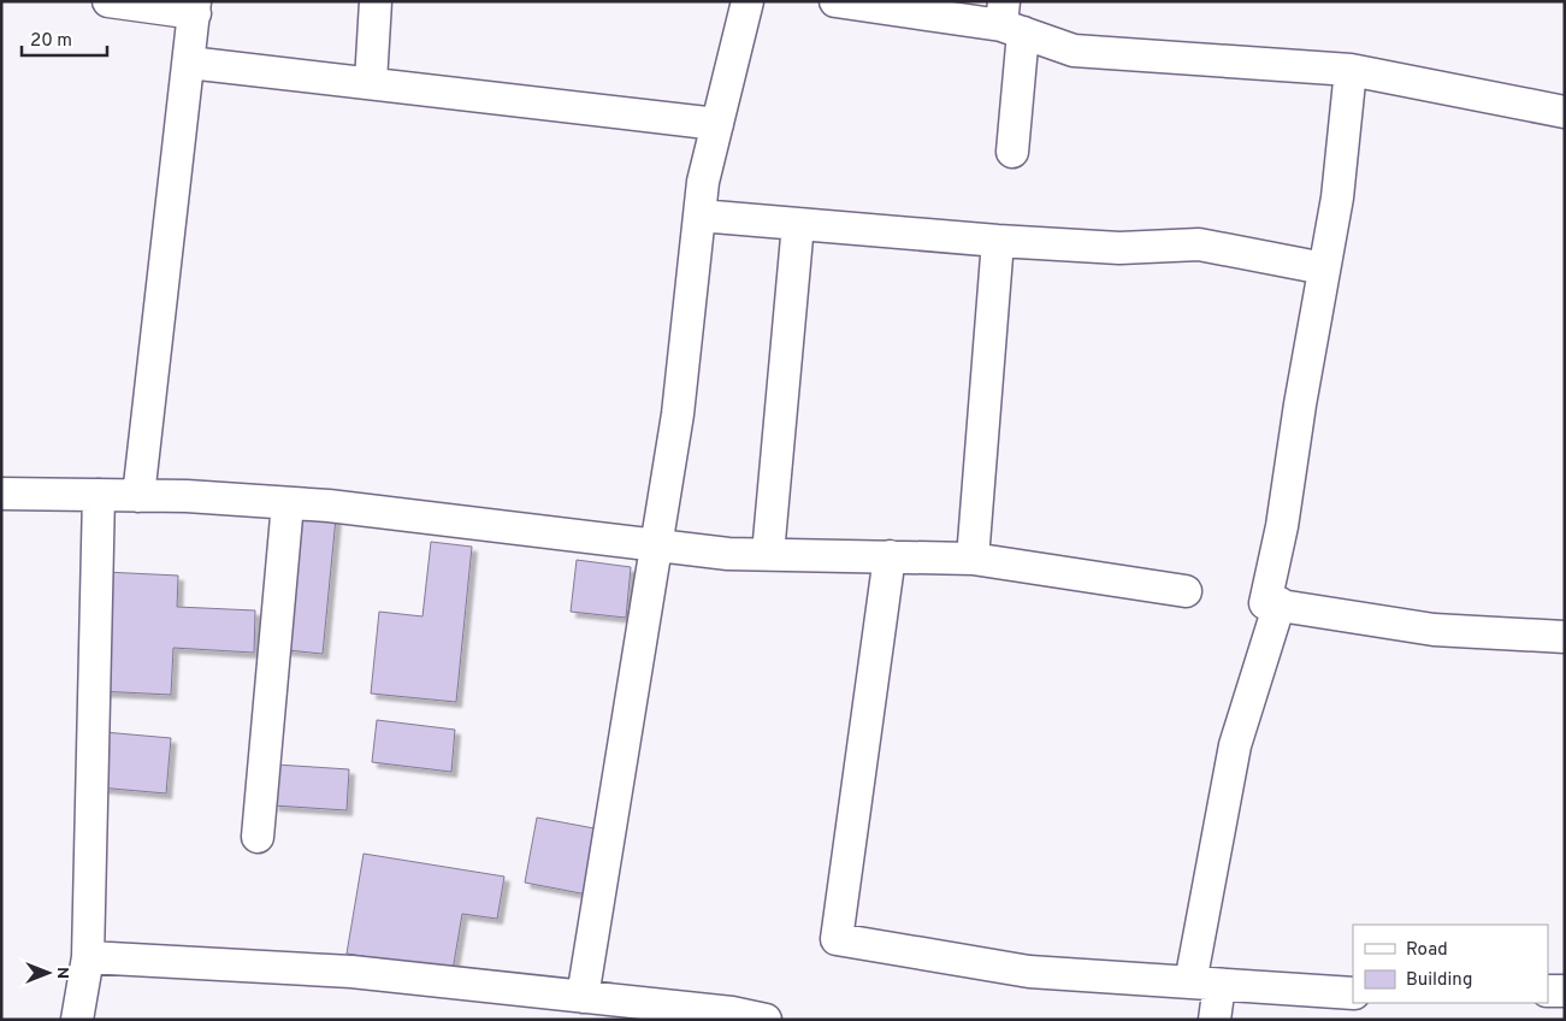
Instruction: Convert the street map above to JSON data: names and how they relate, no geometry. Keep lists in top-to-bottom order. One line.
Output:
{"legend":["Road","Building"],"scale_bar":"20 m","north":"right"}
